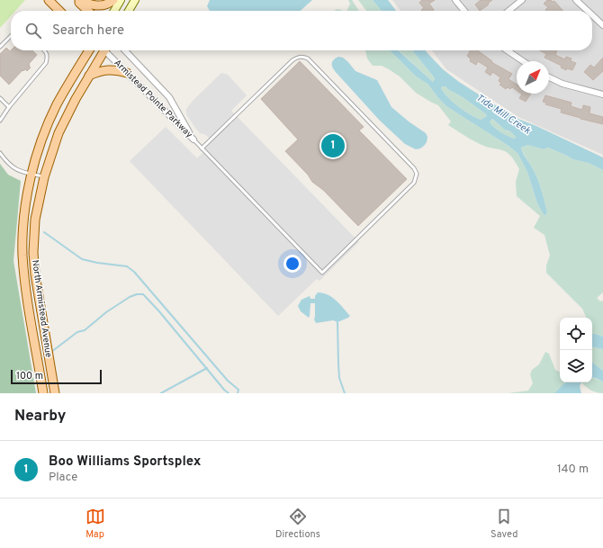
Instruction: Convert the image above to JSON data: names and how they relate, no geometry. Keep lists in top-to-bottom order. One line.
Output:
{"streets":{"main road":["North Armistead Avenue"],"street":["Armistead Pointe Parkway"]},"water":["Tide Mill Creek"],"scale_bar":"100 m","north":"top right","page":{"search":"Search here","pins":"1","scale":"100 m","heading":"Nearby","list":[{"mark":"1","name":"Boo Williams Sportsplex","note":"Place","value":"140 m"}],"nav":["Map","Directions","Saved"]}}
